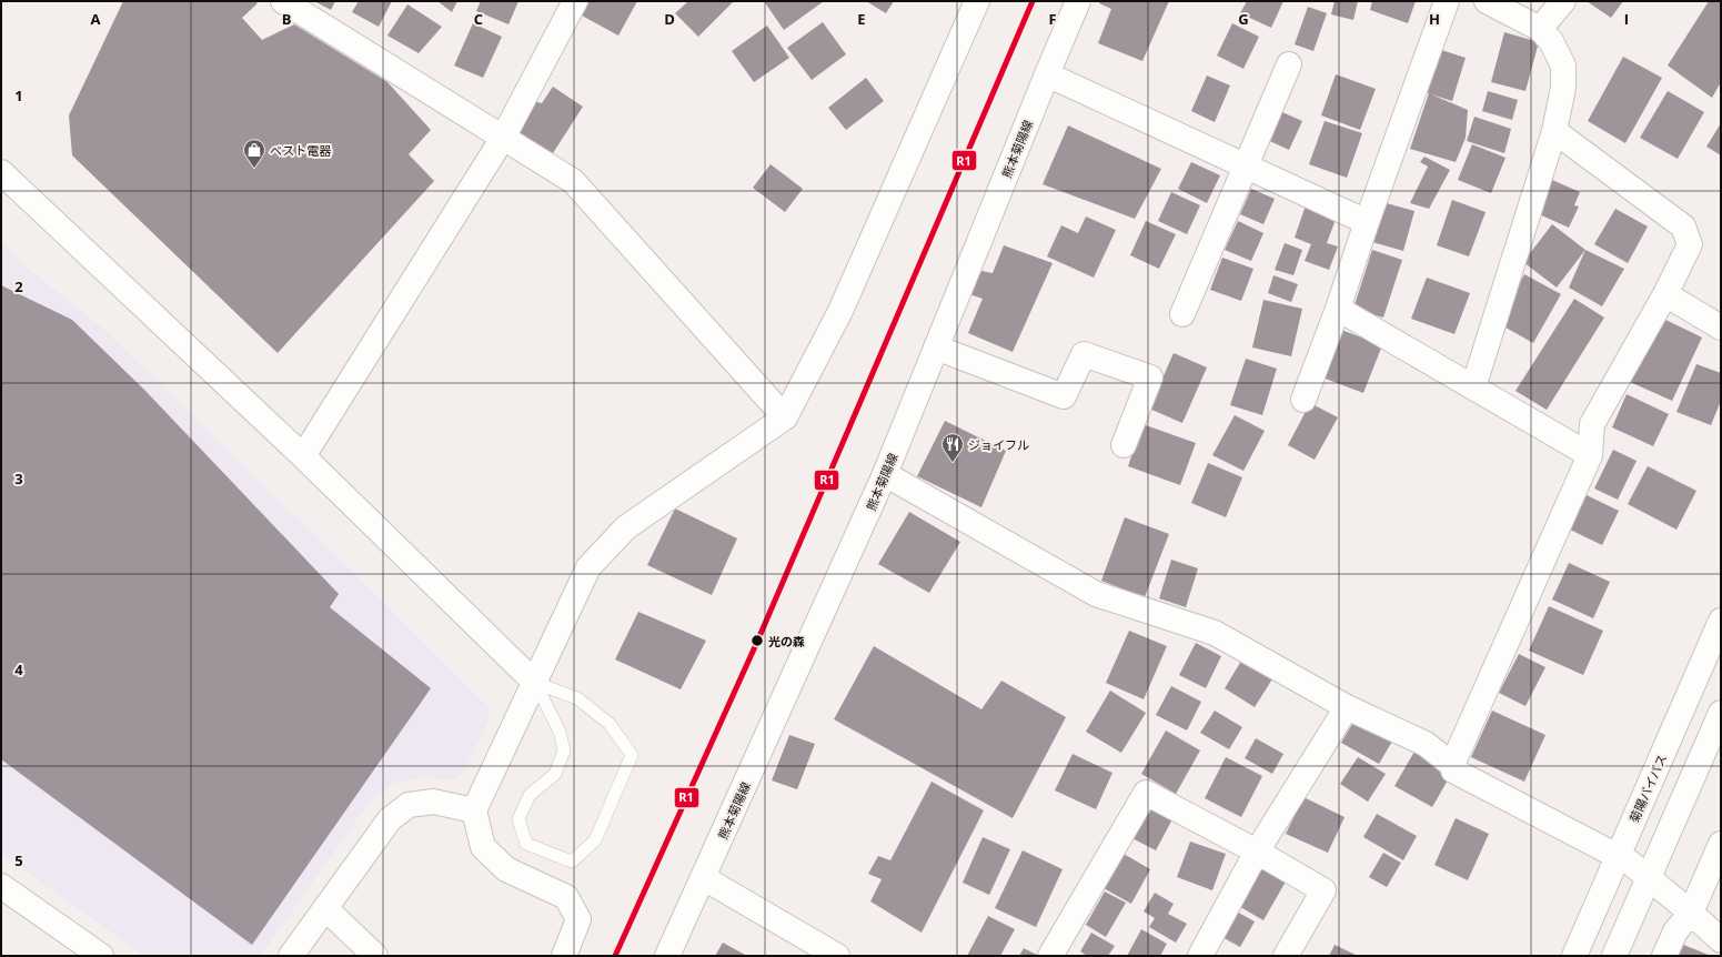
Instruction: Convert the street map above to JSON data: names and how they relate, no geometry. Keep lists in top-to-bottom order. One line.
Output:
{"streets":{"main road":["熊本菊陽線","菊陽バイパス"]},"places":{"shop":["ベスト電器"],"restaurant":["ジョイフル"],"other":["光の森"]},"lines":["transit line R1"],"grid":{"columns":["A","B","C","D","E","F","G","H","I"],"rows":["1","2","3","4","5"]}}
